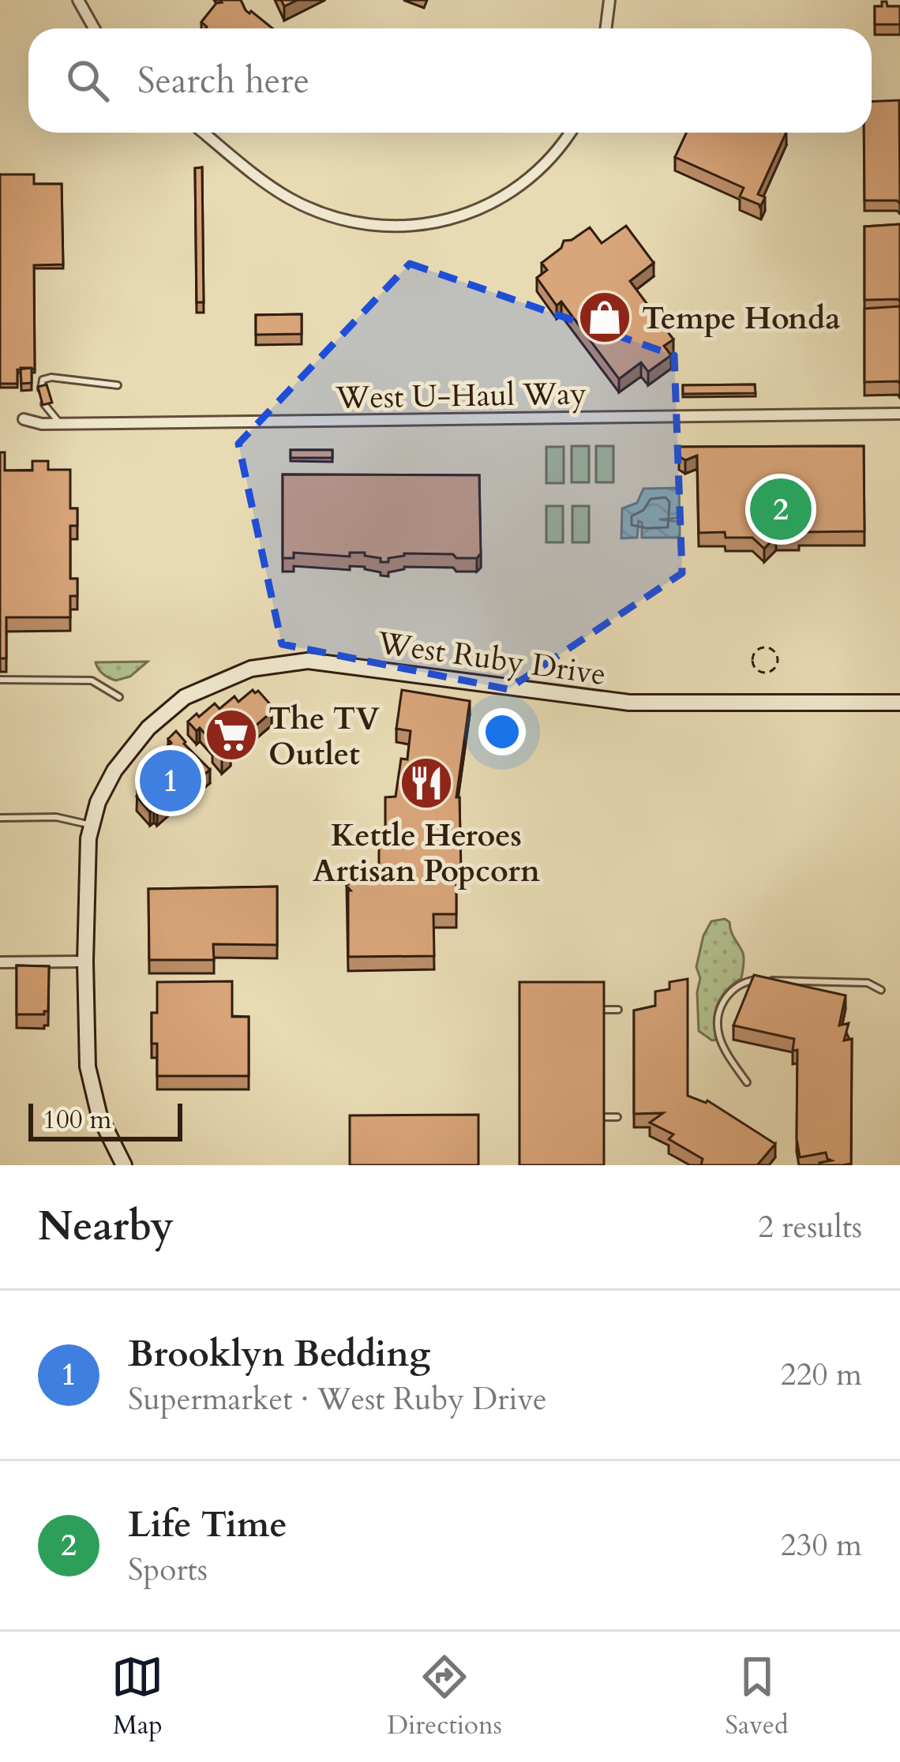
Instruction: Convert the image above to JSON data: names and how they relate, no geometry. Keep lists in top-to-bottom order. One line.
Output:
{"streets":{"street":["West U-Haul Way","West Ruby Drive"]},"places":{"shop":["Tempe Honda"],"supermarket":["The TV Outlet"],"restaurant":["Kettle Heroes Artisan Popcorn"]},"scale_bar":"100 m","page":{"search":"Search here","pins":["2","1"],"scale":"100 m","heading":["Nearby","2 results"],"list":[{"mark":"1","name":"Brooklyn Bedding","note":"Supermarket · West Ruby Drive","value":"220 m"},{"mark":"2","name":"Life Time","note":"Sports","value":"230 m"}],"nav":["Map","Directions","Saved"]}}
